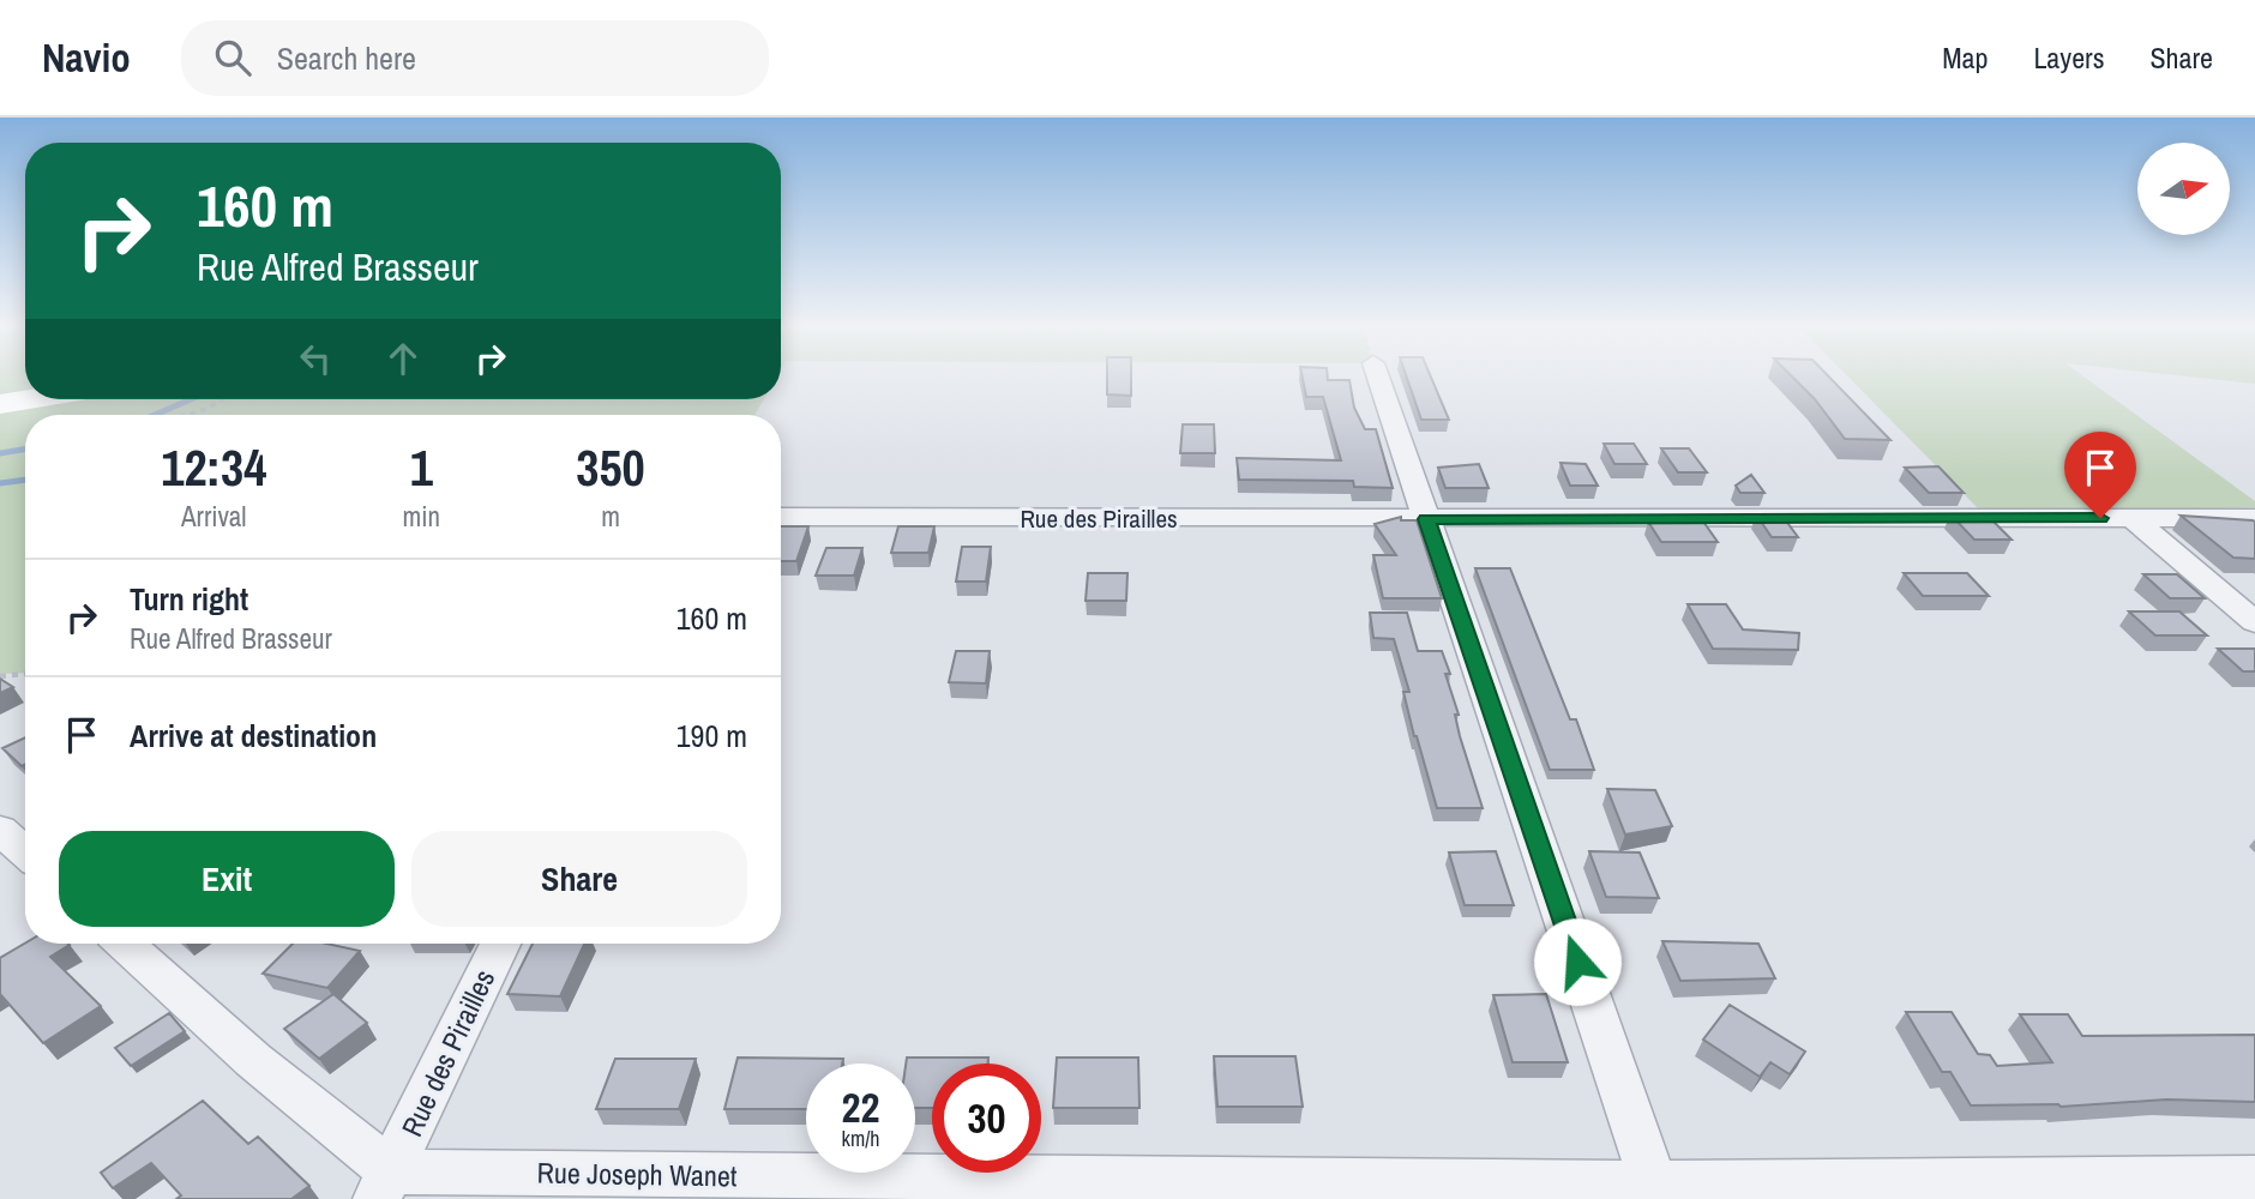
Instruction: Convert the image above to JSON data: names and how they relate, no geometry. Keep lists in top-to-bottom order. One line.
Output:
{"streets":{"street":["Rue des Pirailles","Rue Joseph Wanet"]},"crossings":[["Rue des Pirailles","Rue Joseph Wanet"]],"north":"right","page":{"header":"Navio","search":"Search here","nav":["Map","Layers","Share"],"turn":["160 m","Rue Alfred Brasseur"],"eta":["12:34","Arrival","1","min","350","m"],"list":[{"name":"Turn right","note":"Rue Alfred Brasseur","value":"160 m"},{"name":"Arrive at destination","value":"190 m"}],"buttons":["Exit","Share"],"speed":"22 km/h","limit":"30"}}
